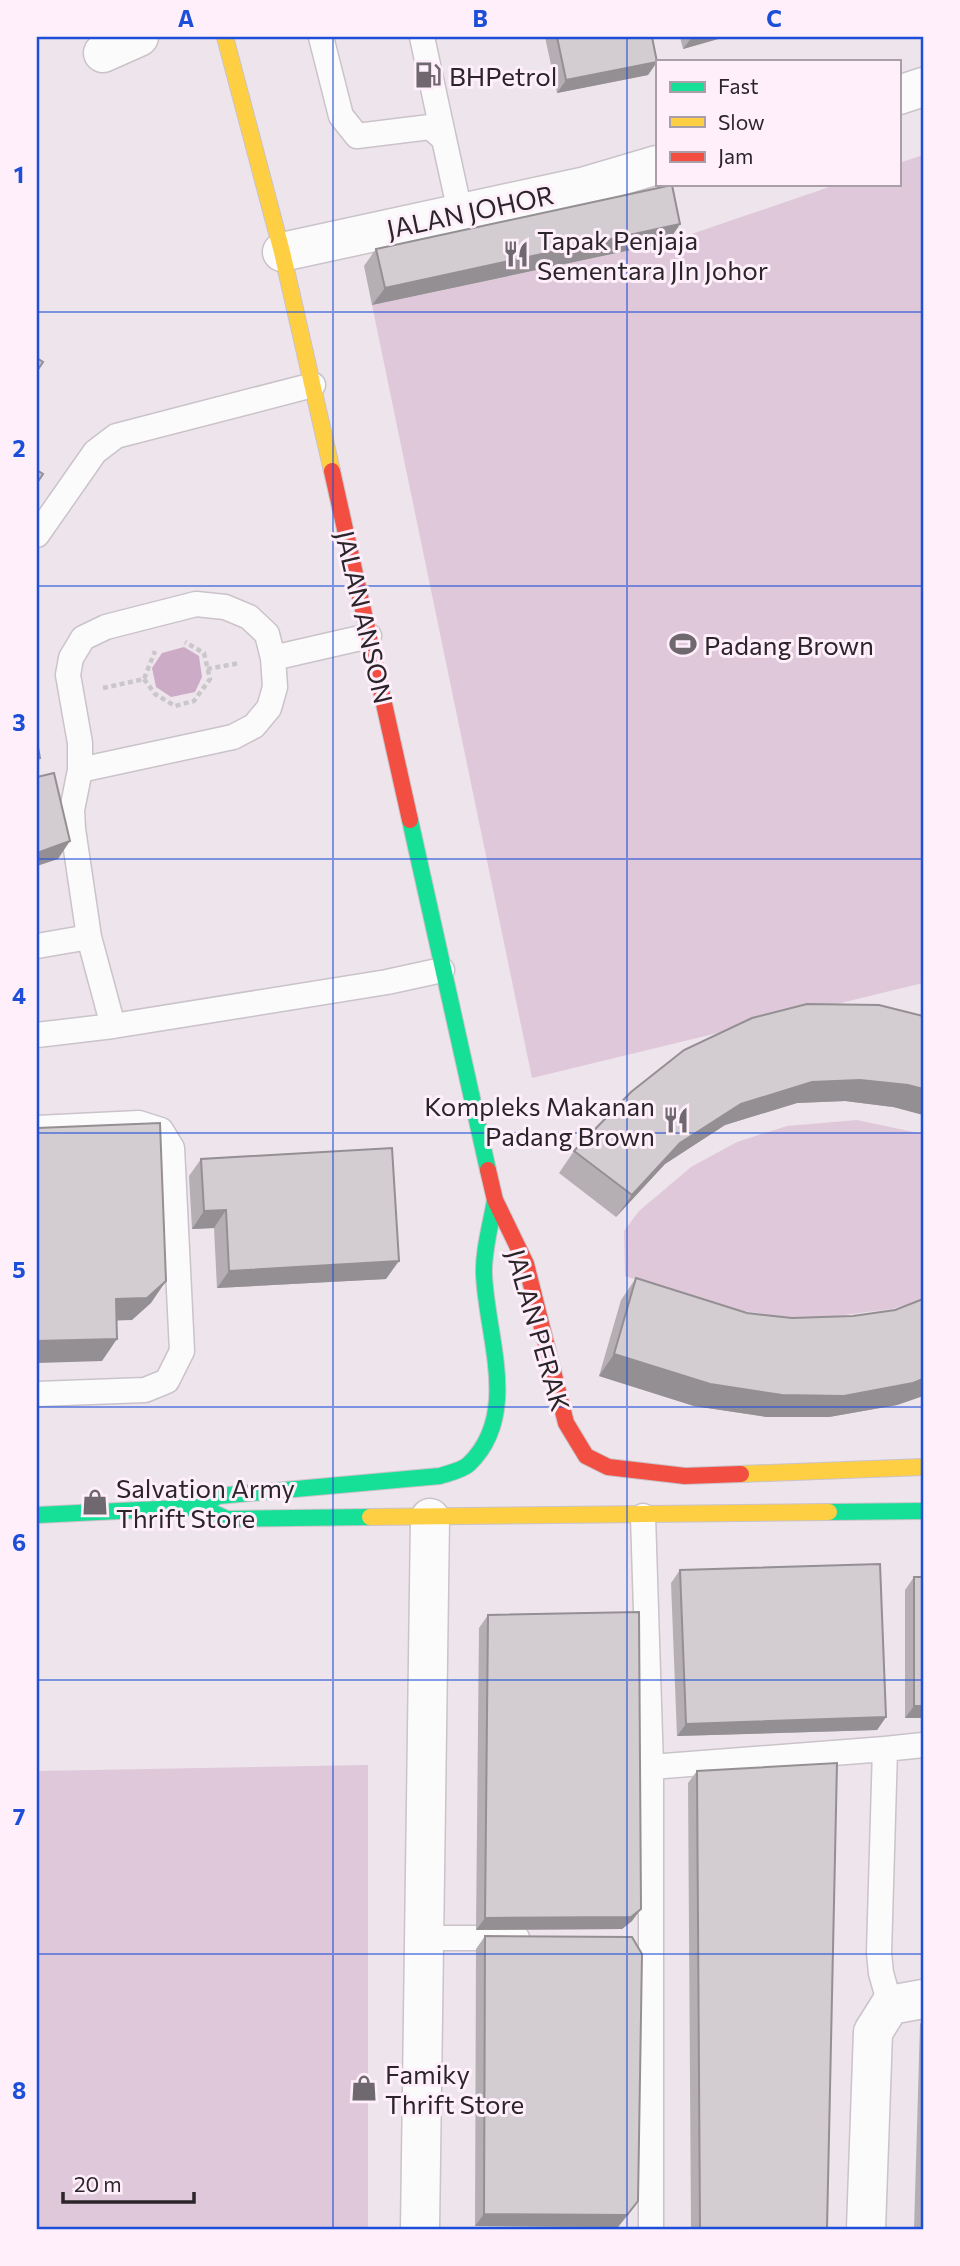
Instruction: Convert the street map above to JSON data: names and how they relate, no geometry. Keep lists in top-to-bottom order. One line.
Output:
{"streets":{"main road":["JALAN ANSON","JALAN PERAK"],"street":["JALAN JOHOR"]},"crossings":[["JALAN JOHOR","JALAN ANSON"],["JALAN ANSON","JALAN PERAK"]],"places":{"fuel station":["BHPetrol"],"restaurant":["Tapak Penjaja Sementara Jln Johor","Kompleks Makanan Padang Brown"],"sports":["Padang Brown"],"shop":["Salvation Army Thrift Store","Famiky Thrift Store"]},"legend":["Fast","Slow","Jam"],"scale_bar":"20 m","grid":{"columns":["A","B","C"],"rows":["1","2","3","4","5","6","7","8"]}}
